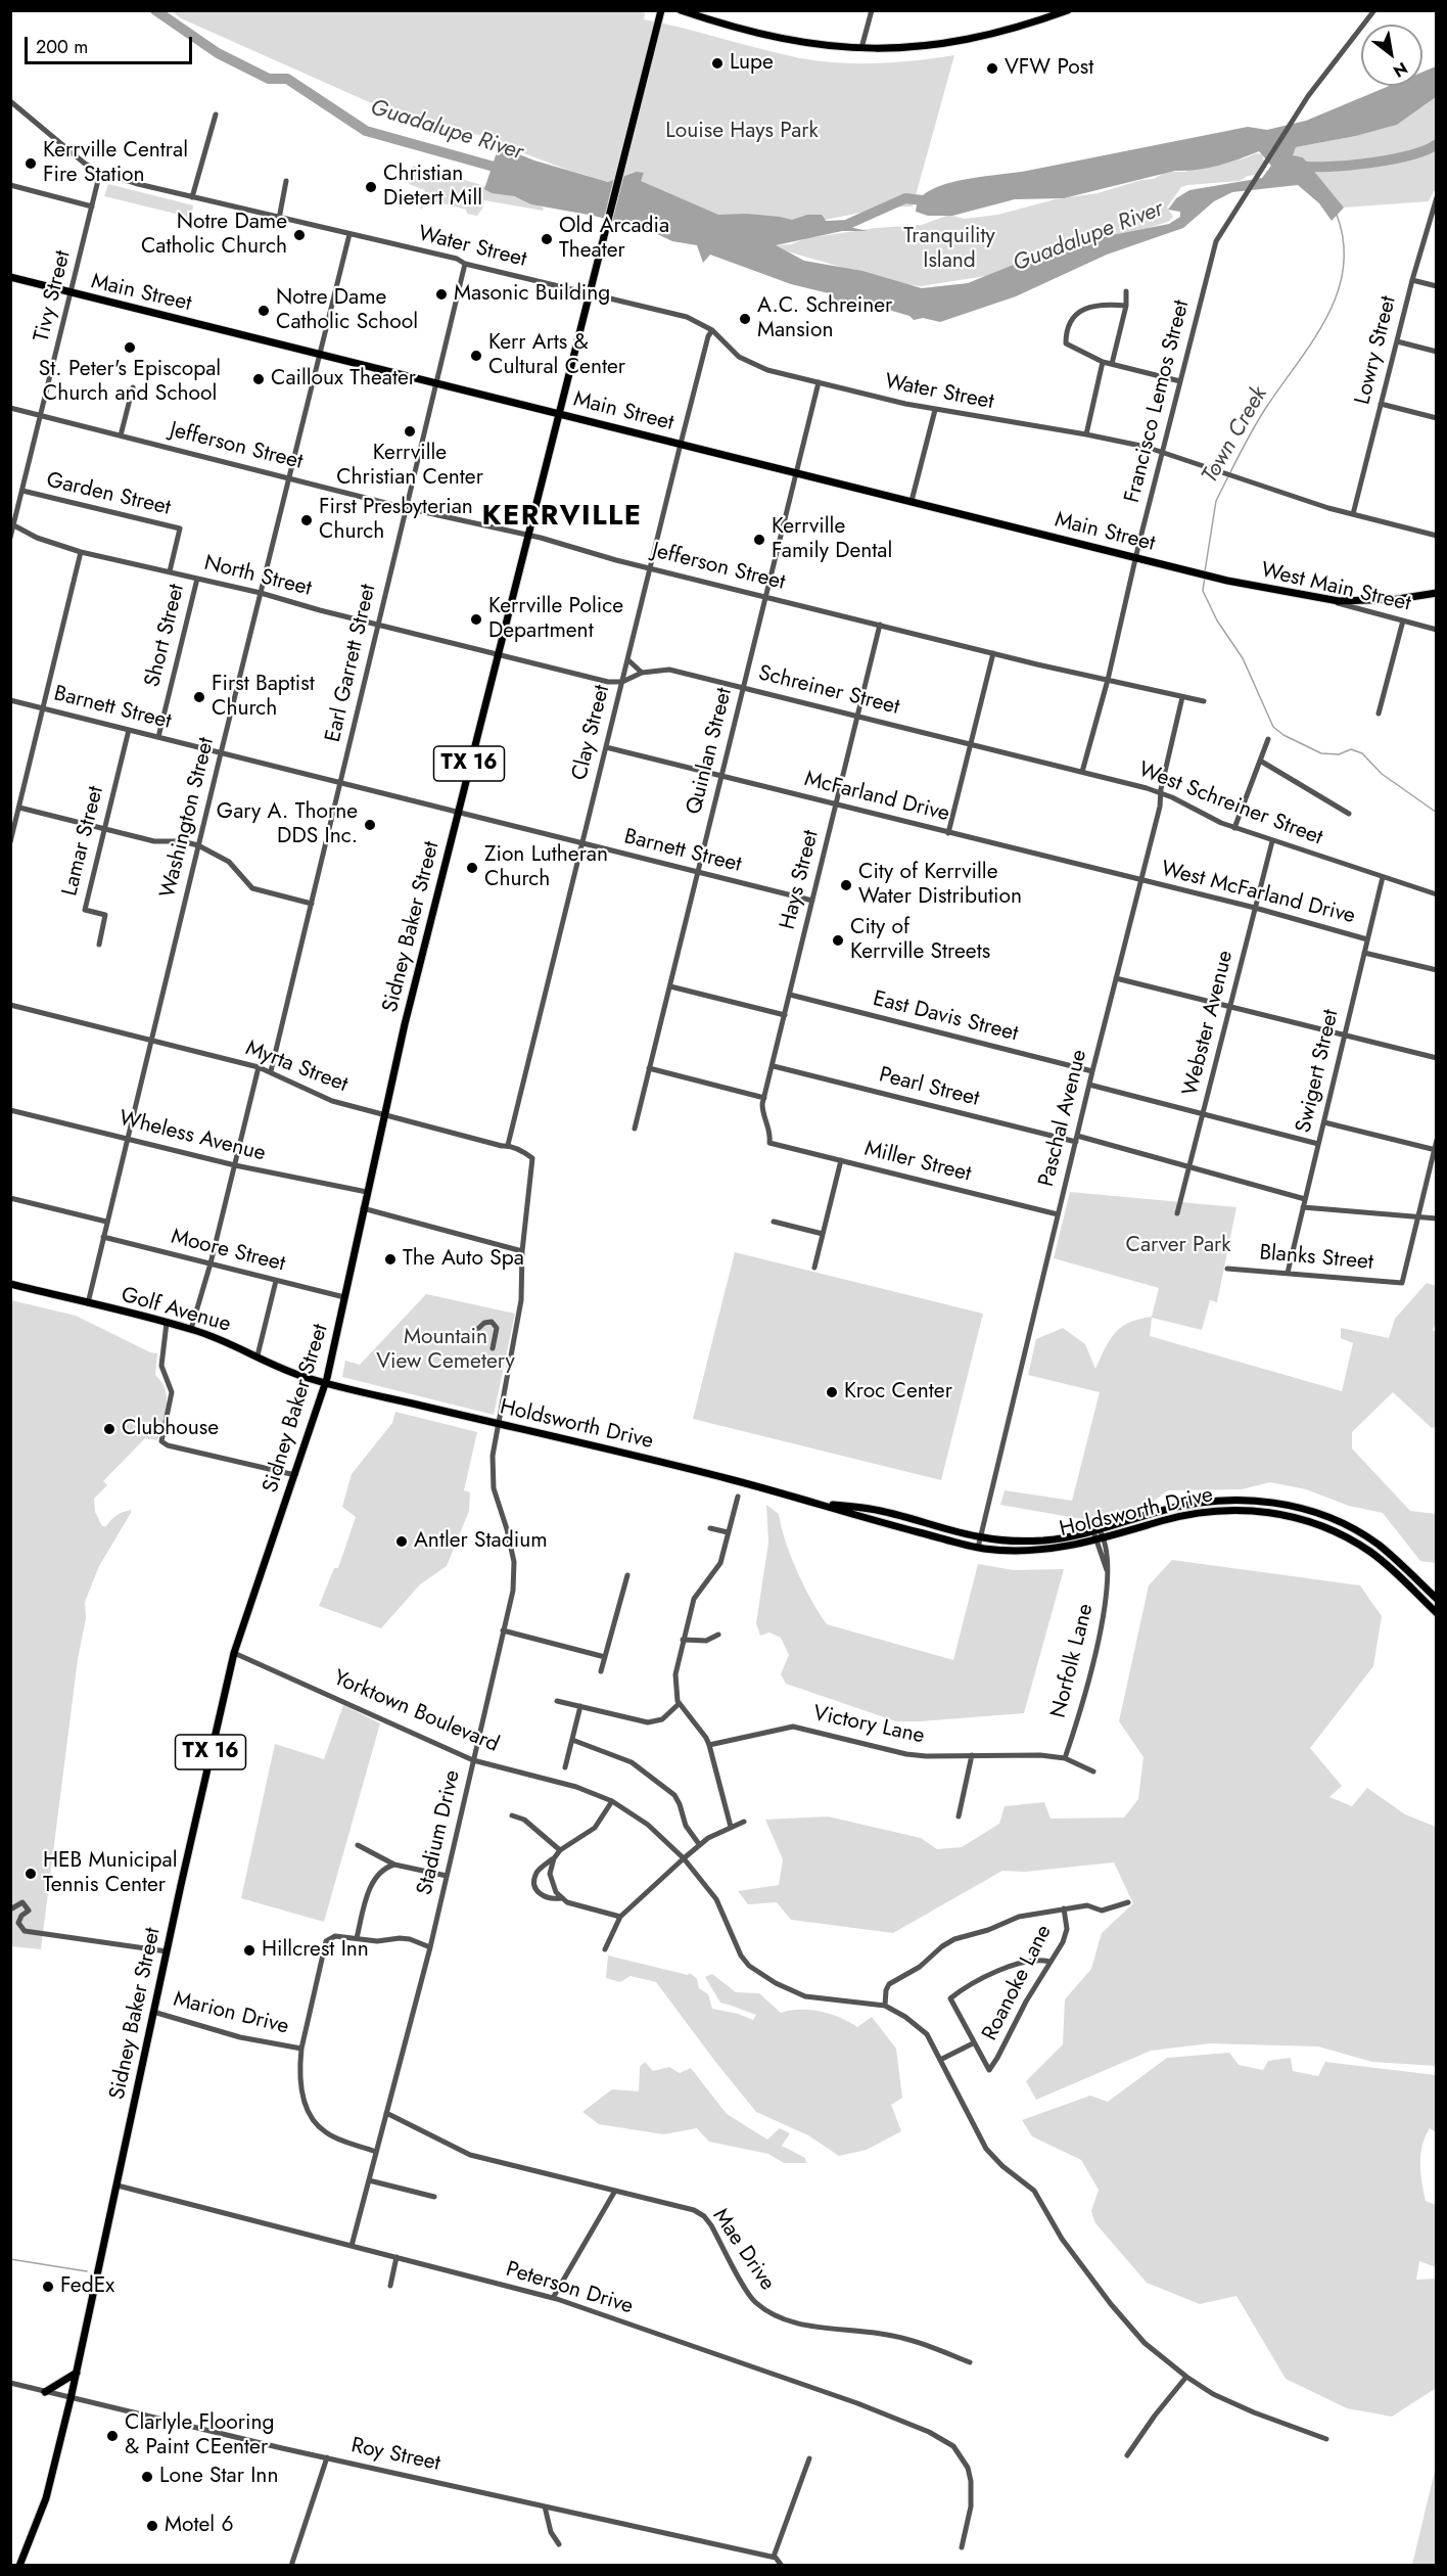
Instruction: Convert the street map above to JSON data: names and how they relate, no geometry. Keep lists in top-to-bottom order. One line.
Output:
{"streets":{"main road":["Main Street","West Main Street","TX 16","Sidney Baker Street","Golf Avenue","Holdsworth Drive"],"street":["Water Street","Tivy Street","Lowry Street","Francisco Lemos Street","Jefferson Street","Garden Street","North Street","Short Street","Earl Garrett Street","Schreiner Street","Barnett Street","Clay Street","Quinlan Street","McFarland Drive","West Schreiner Street","Washington Street","Lamar Street","Hays Street","West McFarland Drive","East Davis Street","Webster Avenue","Myrta Street","Swigert Street","Pearl Street","Paschal Avenue","Wheless Avenue","Miller Street","Moore Street","Blanks Street","Norfolk Lane","Yorktown Boulevard","Victory Lane","Stadium Drive","Roanoke Lane","Marion Drive","Mae Drive","Peterson Drive","Roy Street"]},"crossings":[["Water Street","Tivy Street"],["Water Street","Lowry Street"],["Water Street","Francisco Lemos Street"],["Water Street","Earl Garrett Street"],["Water Street","Clay Street"],["Water Street","Quinlan Street"],["Water Street","Washington Street"],["Water Street","Sidney Baker Street"],["Main Street","Tivy Street"],["Main Street","Francisco Lemos Street"],["Main Street","West Main Street"],["Main Street","Earl Garrett Street"],["Main Street","Clay Street"],["Main Street","Quinlan Street"],["Main Street","Washington Street"],["Main Street","Sidney Baker Street"],["Tivy Street","Jefferson Street"],["Tivy Street","Garden Street"],["Tivy Street","North Street"],["Francisco Lemos Street","Jefferson Street"],["Francisco Lemos Street","West Schreiner Street"],["Jefferson Street","Earl Garrett Street"],["Jefferson Street","Clay Street"],["Jefferson Street","Quinlan Street"],["Jefferson Street","Washington Street"],["Jefferson Street","Hays Street"],["Jefferson Street","Sidney Baker Street"],["Jefferson Street","Paschal Avenue"],["Garden Street","North Street"],["North Street","Short Street"],["North Street","Earl Garrett Street"],["North Street","Washington Street"],["North Street","Sidney Baker Street"],["Short Street","Barnett Street"],["Earl Garrett Street","Barnett Street"],["Earl Garrett Street","Myrta Street"],["Schreiner Street","Clay Street"],["Schreiner Street","Quinlan Street"],["Schreiner Street","West Schreiner Street"],["Schreiner Street","Hays Street"],["Barnett Street","Clay Street"],["Barnett Street","Quinlan Street"],["Barnett Street","Washington Street"],["Barnett Street","Lamar Street"],["Barnett Street","Hays Street"],["Barnett Street","Sidney Baker Street"],["Clay Street","McFarland Drive"],["Clay Street","Myrta Street"],["Quinlan Street","McFarland Drive"],["McFarland Drive","Hays Street"],["McFarland Drive","West McFarland Drive"],["McFarland Drive","Paschal Avenue"],["West Schreiner Street","Webster Avenue"],["West Schreiner Street","Swigert Street"],["West Schreiner Street","Paschal Avenue"],["Washington Street","Myrta Street"],["Washington Street","Wheless Avenue"],["Washington Street","Moore Street"],["Washington Street","Golf Avenue"],["Hays Street","East Davis Street"],["Hays Street","Pearl Street"],["Hays Street","Miller Street"],["West McFarland Drive","Webster Avenue"],["West McFarland Drive","Swigert Street"],["West McFarland Drive","Paschal Avenue"],["Sidney Baker Street","Myrta Street"],["Sidney Baker Street","Wheless Avenue"],["Sidney Baker Street","Moore Street"],["Sidney Baker Street","Golf Avenue"],["Sidney Baker Street","Holdsworth Drive"],["Sidney Baker Street","Yorktown Boulevard"],["Sidney Baker Street","Marion Drive"],["Sidney Baker Street","Peterson Drive"],["Sidney Baker Street","Roy Street"],["East Davis Street","Paschal Avenue"],["Webster Avenue","Pearl Street"],["Myrta Street","Stadium Drive"],["Swigert Street","Pearl Street"],["Swigert Street","Blanks Street"],["Pearl Street","Paschal Avenue"],["Paschal Avenue","Miller Street"],["Paschal Avenue","Holdsworth Drive"],["Golf Avenue","Holdsworth Drive"],["Holdsworth Drive","Norfolk Lane"],["Holdsworth Drive","Stadium Drive"],["Norfolk Lane","Victory Lane"],["Yorktown Boulevard","Stadium Drive"],["Stadium Drive","Marion Drive"],["Stadium Drive","Mae Drive"],["Stadium Drive","Peterson Drive"]],"districts":["KERRVILLE"],"water":["Guadalupe River","Town Creek"],"parks":["Louise Hays Park","Tranquility Island","Carver Park","Mountain View Cemetery"],"places":["Lupe","VFW Post","Kerrville Central Fire Station","Christian Dietert Mill","Notre Dame Catholic Church","Old Arcadia Theater","Masonic Building","Notre Dame Catholic School","A.C. Schreiner Mansion","St. Peter's Episcopal Church and School","Kerr Arts & Cultural Center","Cailloux Theater","Kerrville Christian Center","First Presbyterian Church","Kerrville Family Dental","Kerrville Police Department","First Baptist Church","Gary A. Thorne DDS Inc.","Zion Lutheran Church","City of Kerrville Water Distribution","City of Kerrville Streets","The Auto Spa","Kroc Center","Clubhouse","Antler Stadium","HEB Municipal Tennis Center","Hillcrest Inn","FedEx","Clarlyle Flooring & Paint CEenter","Lone Star Inn","Motel 6"],"scale_bar":"200 m","north":"bottom right"}
